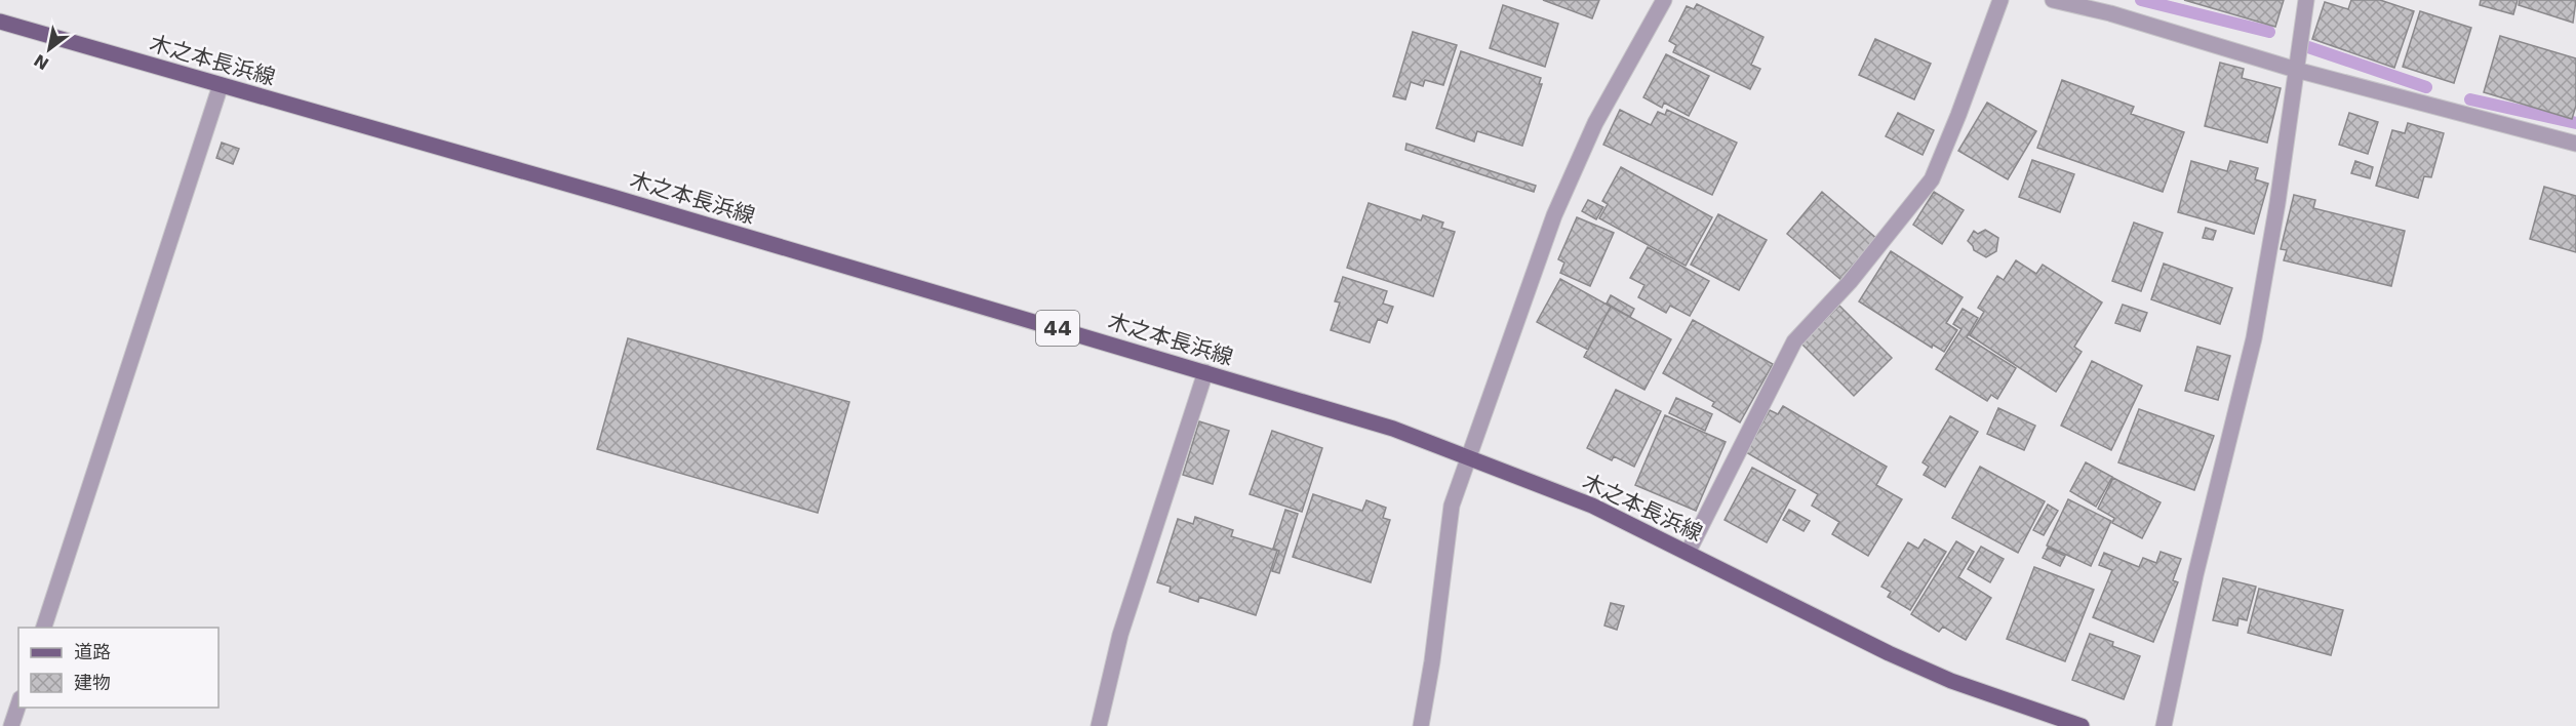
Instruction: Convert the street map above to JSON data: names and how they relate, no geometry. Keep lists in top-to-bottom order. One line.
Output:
{"streets":{"main road":["木之本長浜線","44"]},"legend":["道路","建物"],"north":"bottom left"}
